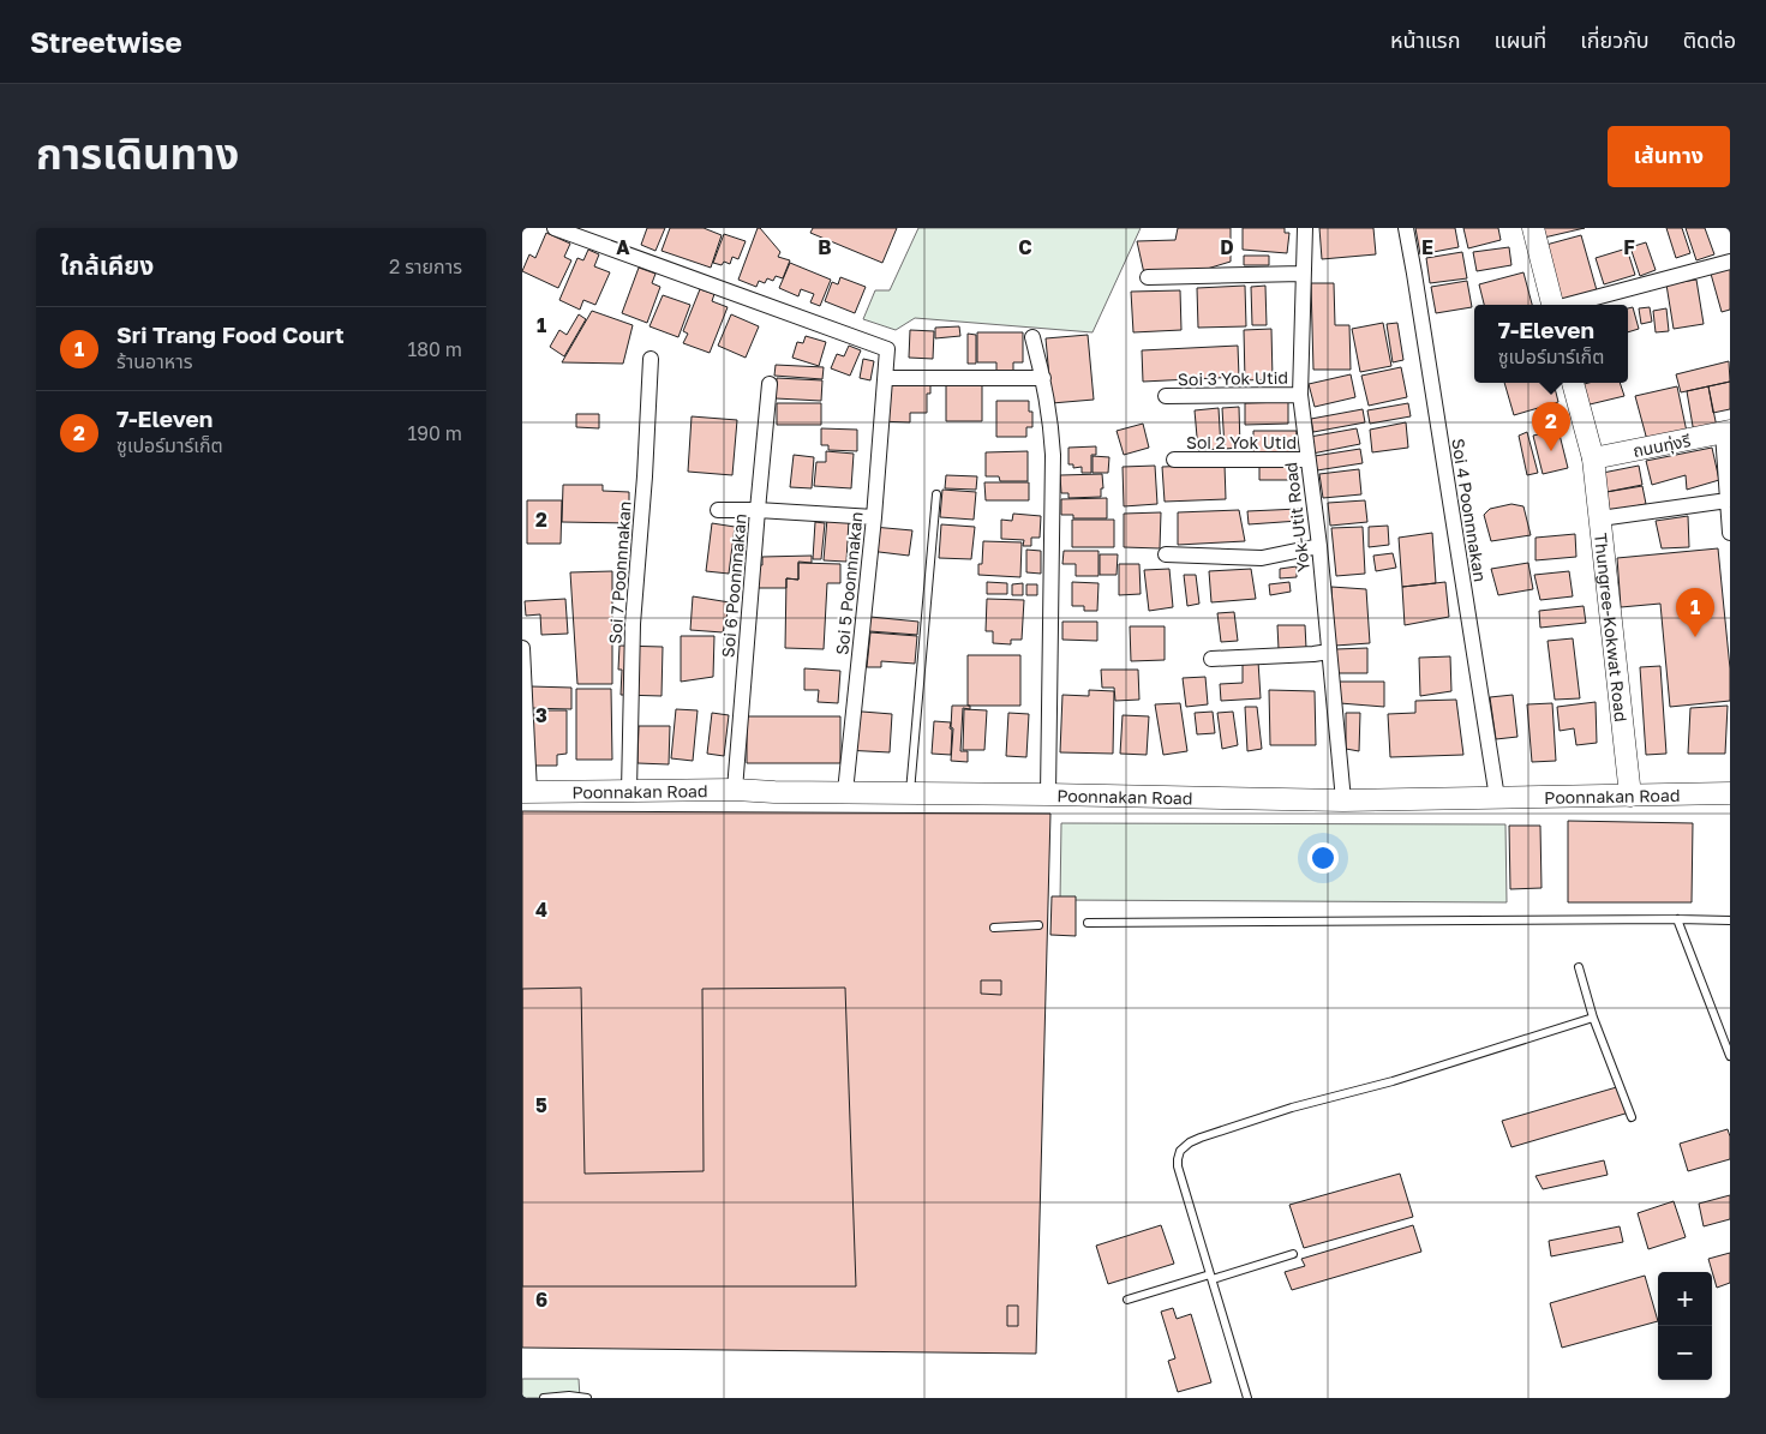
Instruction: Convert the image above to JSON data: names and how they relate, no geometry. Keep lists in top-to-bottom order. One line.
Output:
{"streets":{"street":["Soi 3 Yok Utid","Soi 2 Yok Utid","ถนนทุ่งรี","Soi 4 Poonnnakan","Yok-Utit Road","Soi 7 Poonnnakan","Soi 5 Poonnnakan","Soi 6 Poonnnakan","Thungree-Kokwat Road","Poonnakan Road"]},"crossings":[["Soi 3 Yok Utid","Yok-Utit Road"],["Soi 2 Yok Utid","Yok-Utit Road"],["ถนนทุ่งรี","Thungree-Kokwat Road"],["Soi 4 Poonnnakan","Poonnakan Road"],["Yok-Utit Road","Poonnakan Road"],["Soi 7 Poonnnakan","Poonnakan Road"],["Soi 5 Poonnnakan","Poonnakan Road"],["Soi 6 Poonnnakan","Poonnakan Road"],["Thungree-Kokwat Road","Poonnakan Road"]],"page":{"header":"Streetwise","nav":["หน้าแรก","แผนที่","เกี่ยวกับ","ติดต่อ"],"title":"การเดินทาง","buttons":"เส้นทาง","heading":["ใกล้เคียง","2 รายการ"],"popup":["7-Eleven","ซูเปอร์มาร์เก็ต"],"list":[{"mark":"1","name":"Sri Trang Food Court","note":"ร้านอาหาร","value":"180 m"},{"mark":"2","name":"7-Eleven","note":"ซูเปอร์มาร์เก็ต","value":"190 m"}],"pins":["2","1"],"map_buttons":["+","−"]},"grid":{"columns":["A","B","C","D","E","F"],"rows":["1","2","3","4","5","6"]}}
